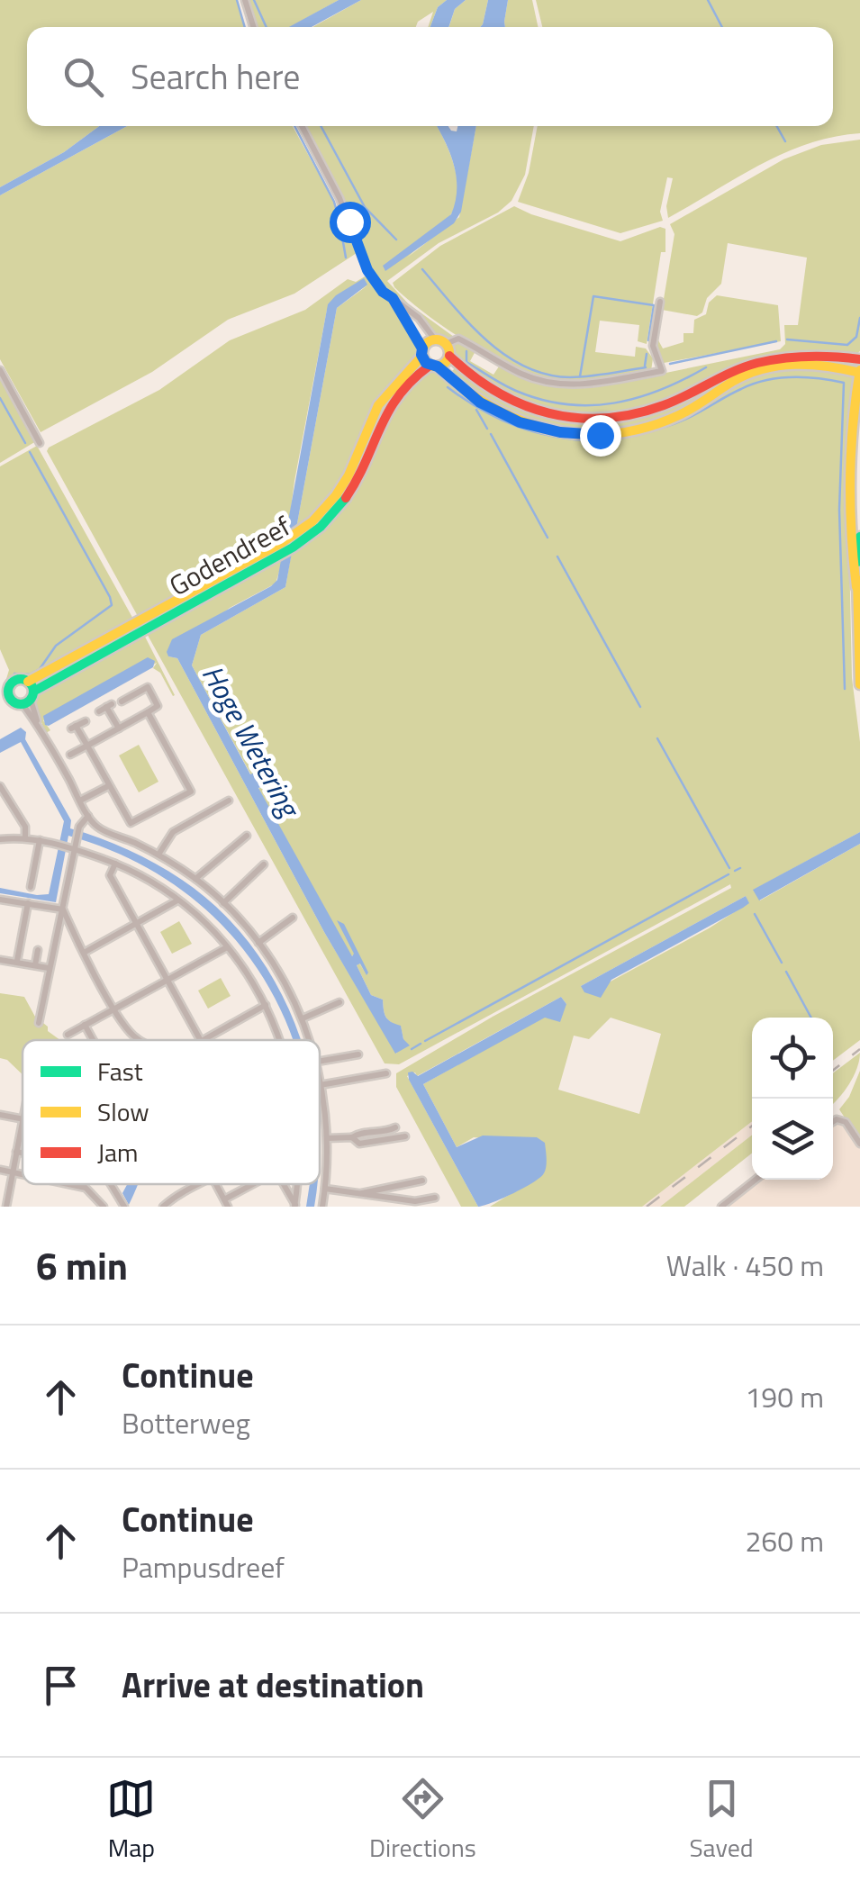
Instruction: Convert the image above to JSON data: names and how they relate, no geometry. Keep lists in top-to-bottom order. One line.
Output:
{"streets":{"main road":["Godendreef"]},"water":["Hoge Wetering"],"legend":["Fast","Slow","Jam"],"page":{"search":"Search here","heading":["6 min","Walk · 450 m"],"list":[["Continue","Botterweg","190 m"],["Continue","Pampusdreef","260 m"],"Arrive at destination"],"nav":["Map","Directions","Saved"]}}
